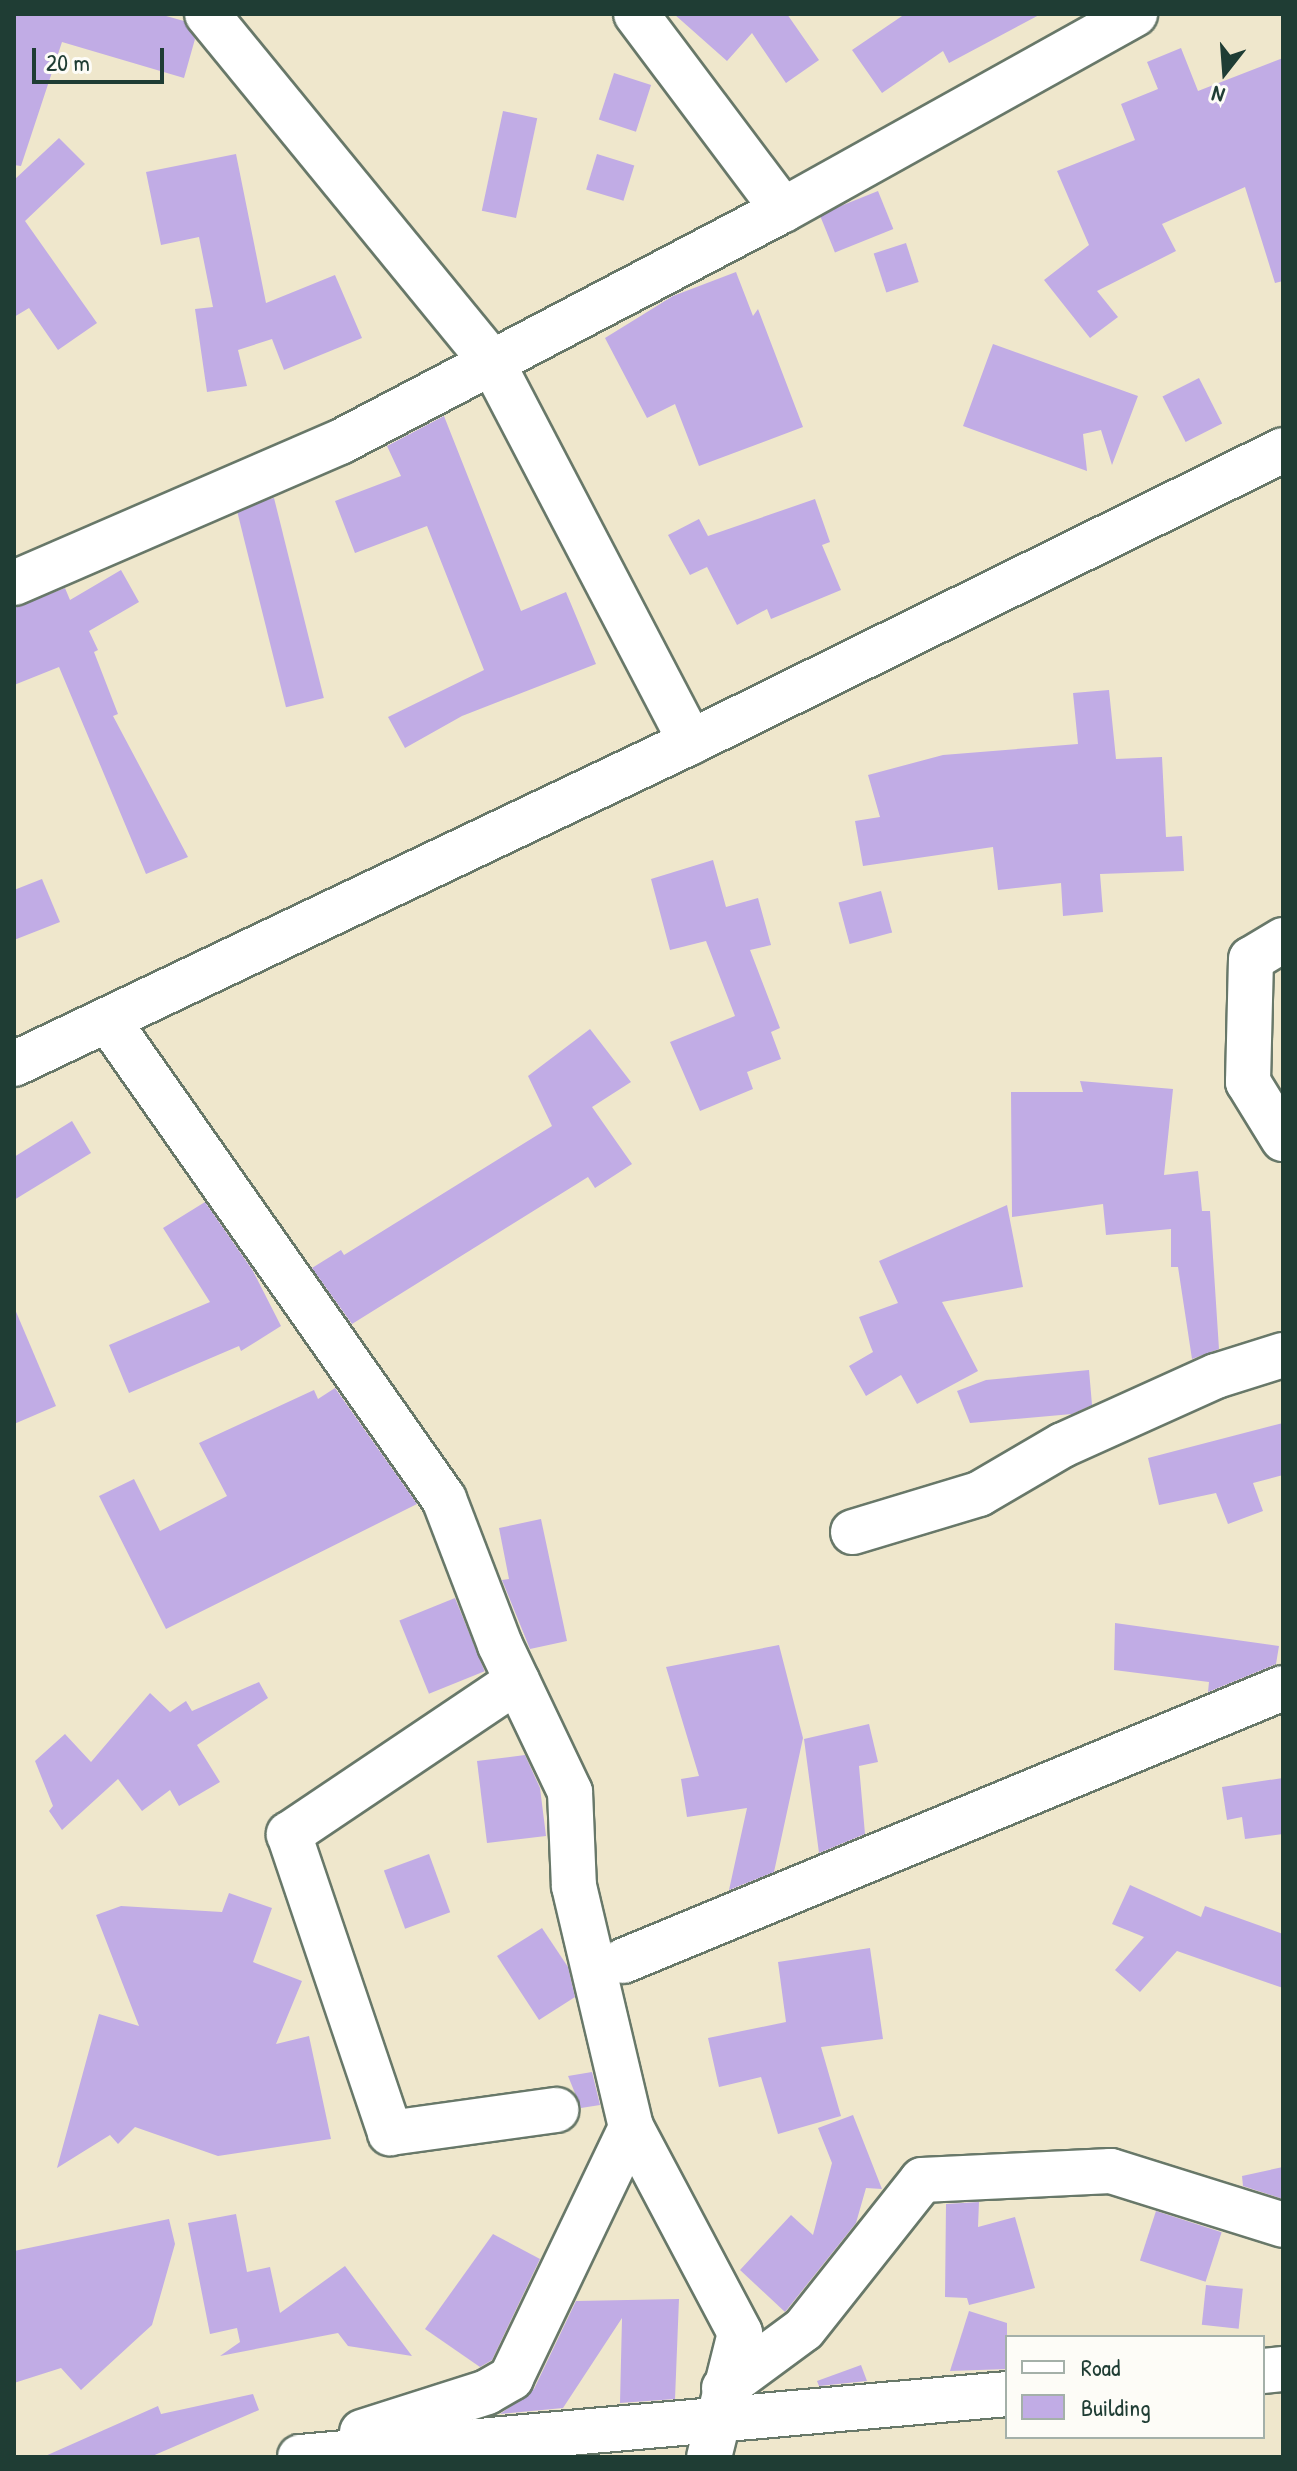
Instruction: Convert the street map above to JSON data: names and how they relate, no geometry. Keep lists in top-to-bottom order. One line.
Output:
{"legend":["Road","Building"],"scale_bar":"20 m","north":"bottom"}
